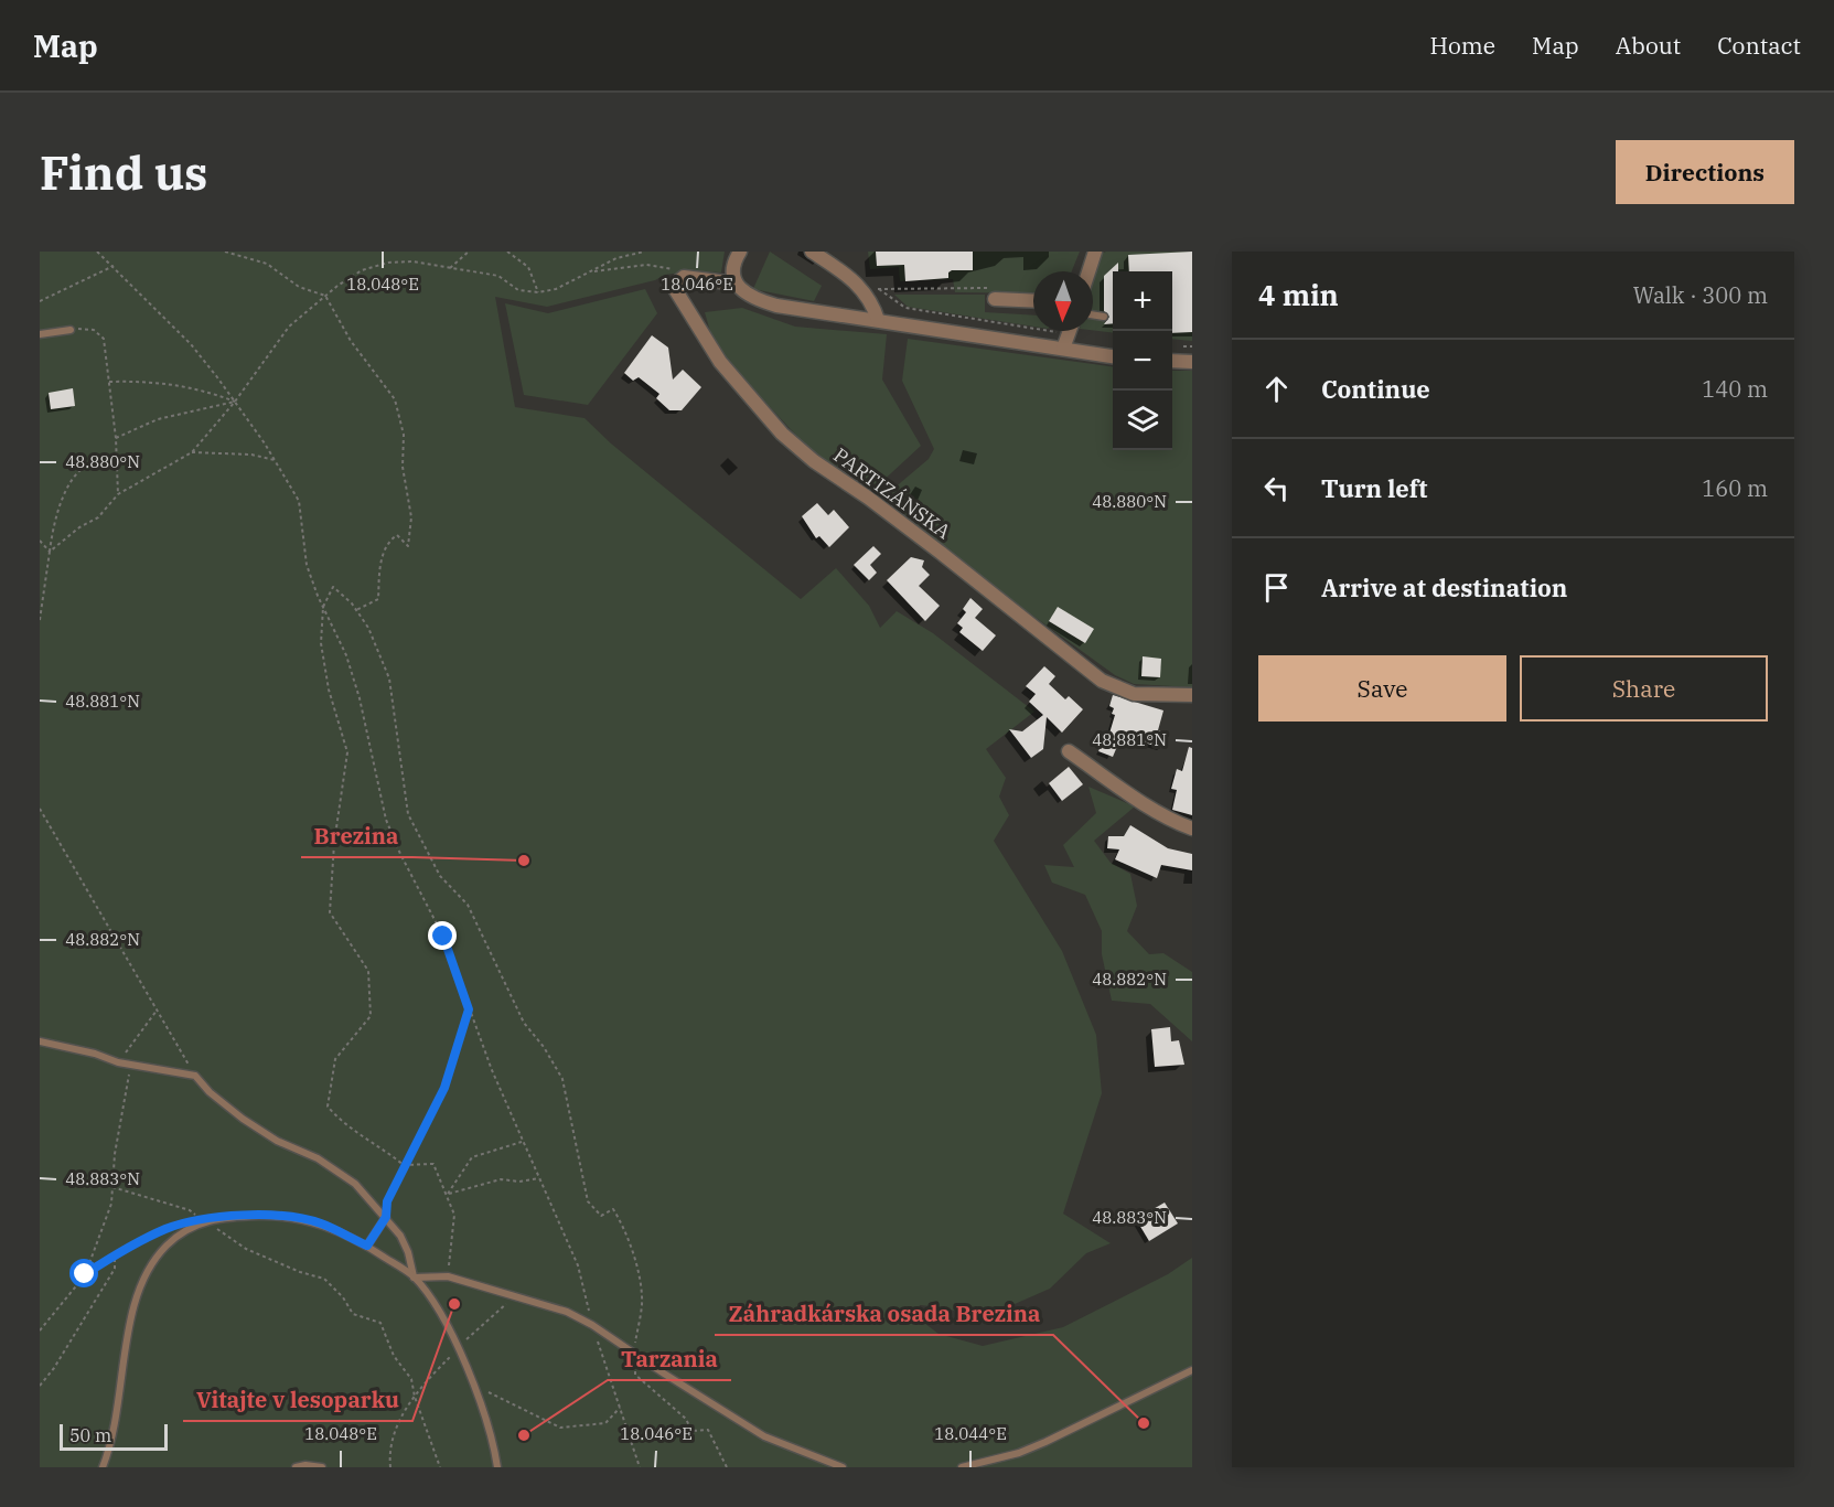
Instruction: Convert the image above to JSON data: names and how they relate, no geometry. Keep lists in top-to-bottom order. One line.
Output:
{"streets":{"street":["PARTIZÁNSKA"]},"places":["Brezina","Vitajte v lesoparku","Záhradkárska osada Brezina","Tarzania"],"scale_bar":"50 m","north":"bottom","page":{"header":"Map","nav":["Home","Map","About","Contact"],"buttons":["Directions",["Save","Share"]],"title":"Find us","heading":["4 min","Walk · 300 m"],"map_buttons":["+","−"],"list":[["Continue","140 m"],["Turn left","160 m"],"Arrive at destination"],"scale":"50 m"},"coordinates":["18.048°E","18.046°E","48.880°N","48.881°N","48.882°N","48.883°N","18.044°E"]}
